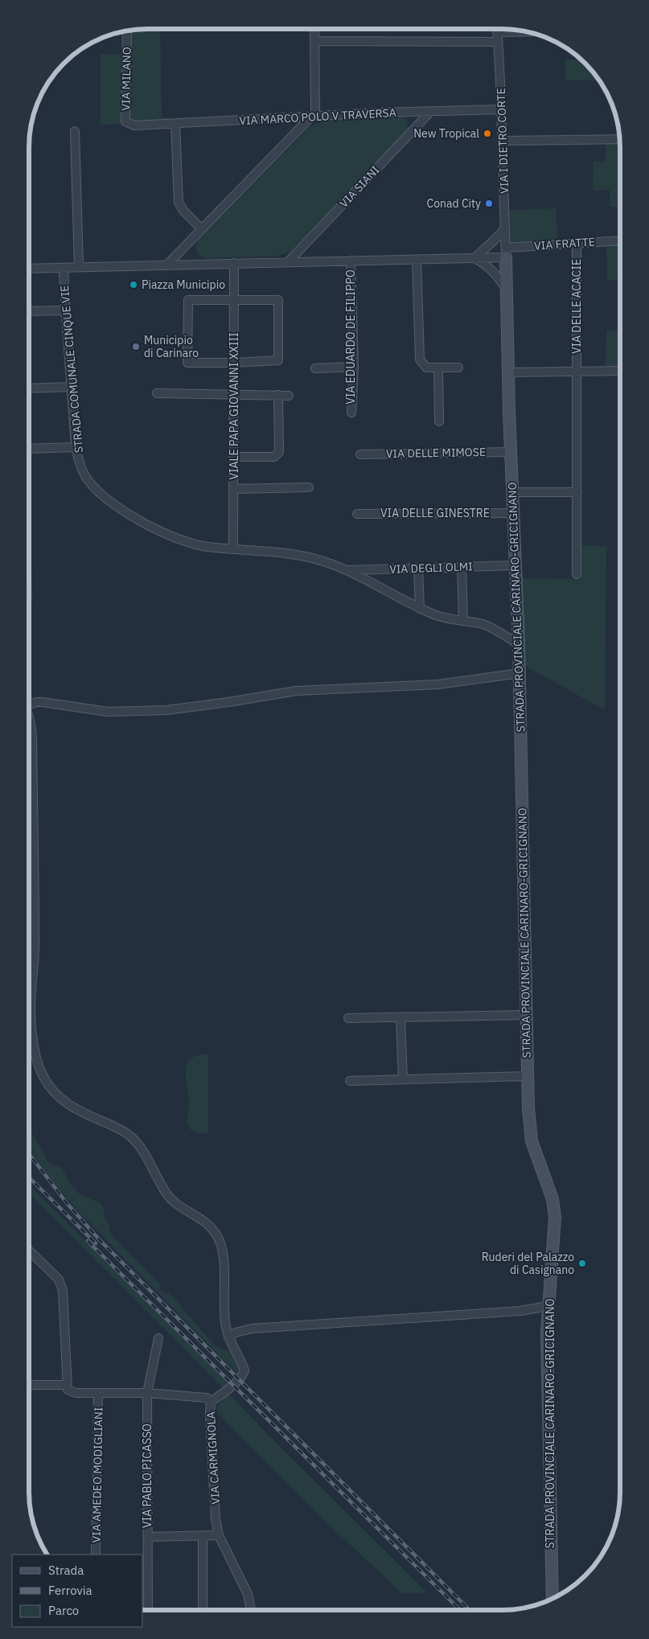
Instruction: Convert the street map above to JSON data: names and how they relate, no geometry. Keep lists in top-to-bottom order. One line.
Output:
{"streets":{"street":["VIA MILANO","VIA MARCO POLO V TRAVERSA","VIA I DIETRO CORTE","VIA SIANI","VIA FRATTE","VIA DELLE ACACIE","VIA EDUARDO DE FILIPPO","STRADA COMUNALE CINQUE VIE","VIALE PAPA GIOVANNI XXIII","VIA DELLE MIMOSE","VIA DELLE GINESTRE","VIA DEGLI OLMI","STRADA PROVINCIALE CARINARO-GRICIGNANO","VIA CARMIGNOLA","VIA AMEDEO MODIGLIANI","VIA PABLO PICASSO"]},"crossings":[["VIA MILANO","VIA MARCO POLO V TRAVERSA"],["VIA MARCO POLO V TRAVERSA","VIA I DIETRO CORTE"],["VIA MARCO POLO V TRAVERSA","VIA SIANI"],["VIA I DIETRO CORTE","VIA FRATTE"],["VIA I DIETRO CORTE","STRADA PROVINCIALE CARINARO-GRICIGNANO"],["VIA SIANI","VIA FRATTE"],["VIA FRATTE","VIA DELLE ACACIE"],["VIA FRATTE","VIA EDUARDO DE FILIPPO"],["VIA FRATTE","STRADA COMUNALE CINQUE VIE"],["VIA FRATTE","VIALE PAPA GIOVANNI XXIII"],["VIA FRATTE","STRADA PROVINCIALE CARINARO-GRICIGNANO"],["STRADA COMUNALE CINQUE VIE","VIALE PAPA GIOVANNI XXIII"],["STRADA COMUNALE CINQUE VIE","VIA DEGLI OLMI"],["STRADA COMUNALE CINQUE VIE","STRADA PROVINCIALE CARINARO-GRICIGNANO"],["VIA DELLE MIMOSE","STRADA PROVINCIALE CARINARO-GRICIGNANO"],["VIA DELLE GINESTRE","STRADA PROVINCIALE CARINARO-GRICIGNANO"],["VIA DEGLI OLMI","STRADA PROVINCIALE CARINARO-GRICIGNANO"]],"places":["New Tropical","Conad City","Piazza Municipio","Municipio di Carinaro","Ruderi del Palazzo di Casignano"],"legend":["Strada","Ferrovia","Parco"]}
